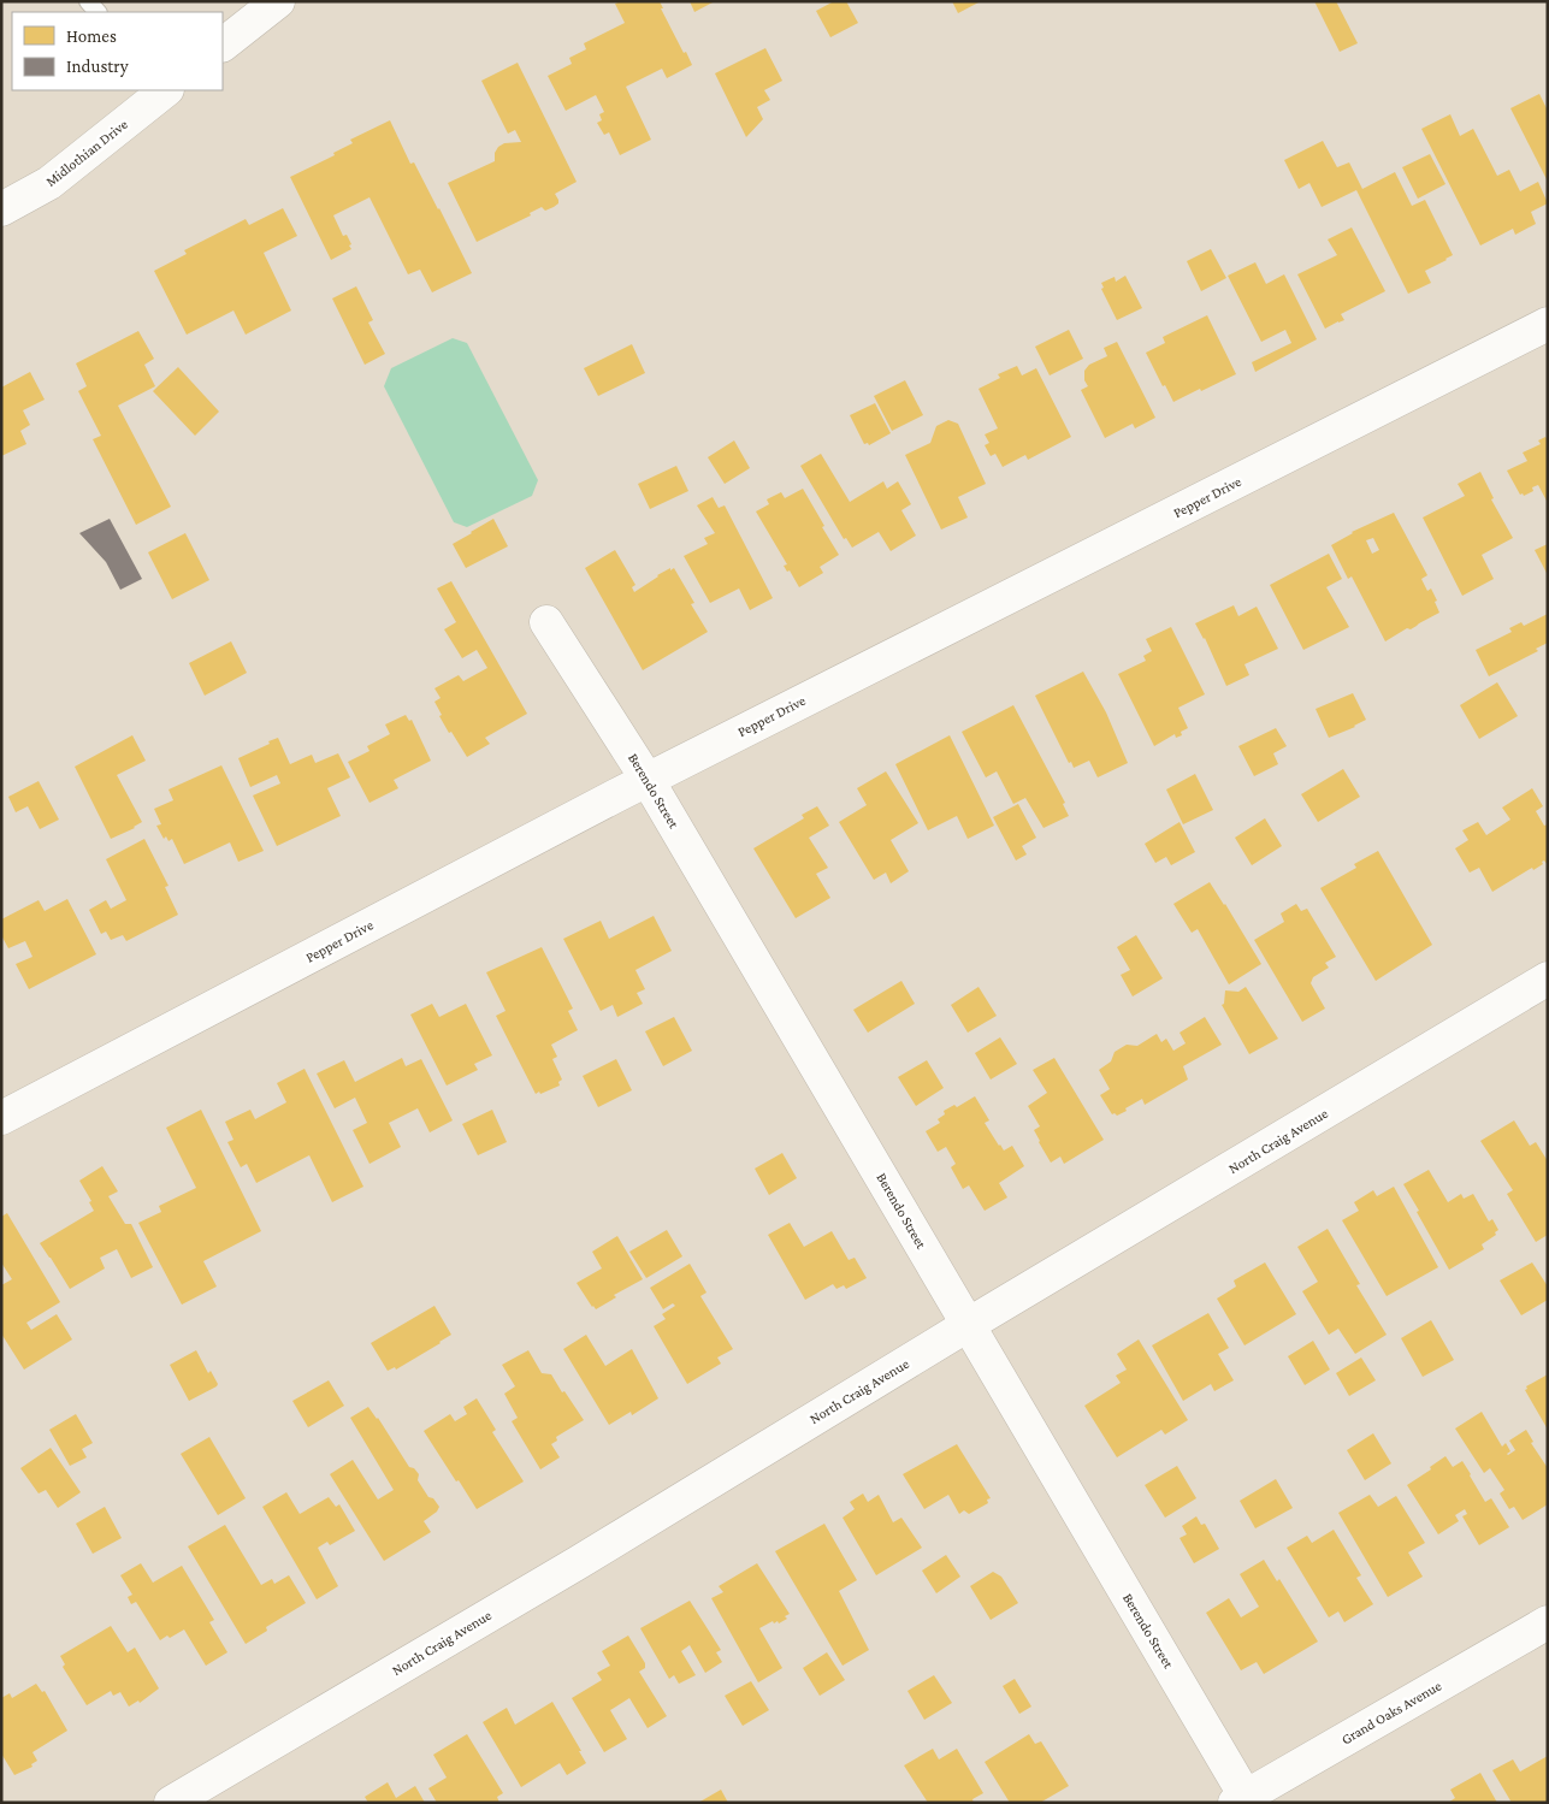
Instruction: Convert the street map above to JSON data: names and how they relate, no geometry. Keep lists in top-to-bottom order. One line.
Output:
{"streets":{"street":["Midlothian Drive","Pepper Drive","Berendo Street","North Craig Avenue","Grand Oaks Avenue"]},"crossings":[["Pepper Drive","Berendo Street"],["Berendo Street","North Craig Avenue"],["Berendo Street","Grand Oaks Avenue"]],"legend":["Homes","Industry"]}
